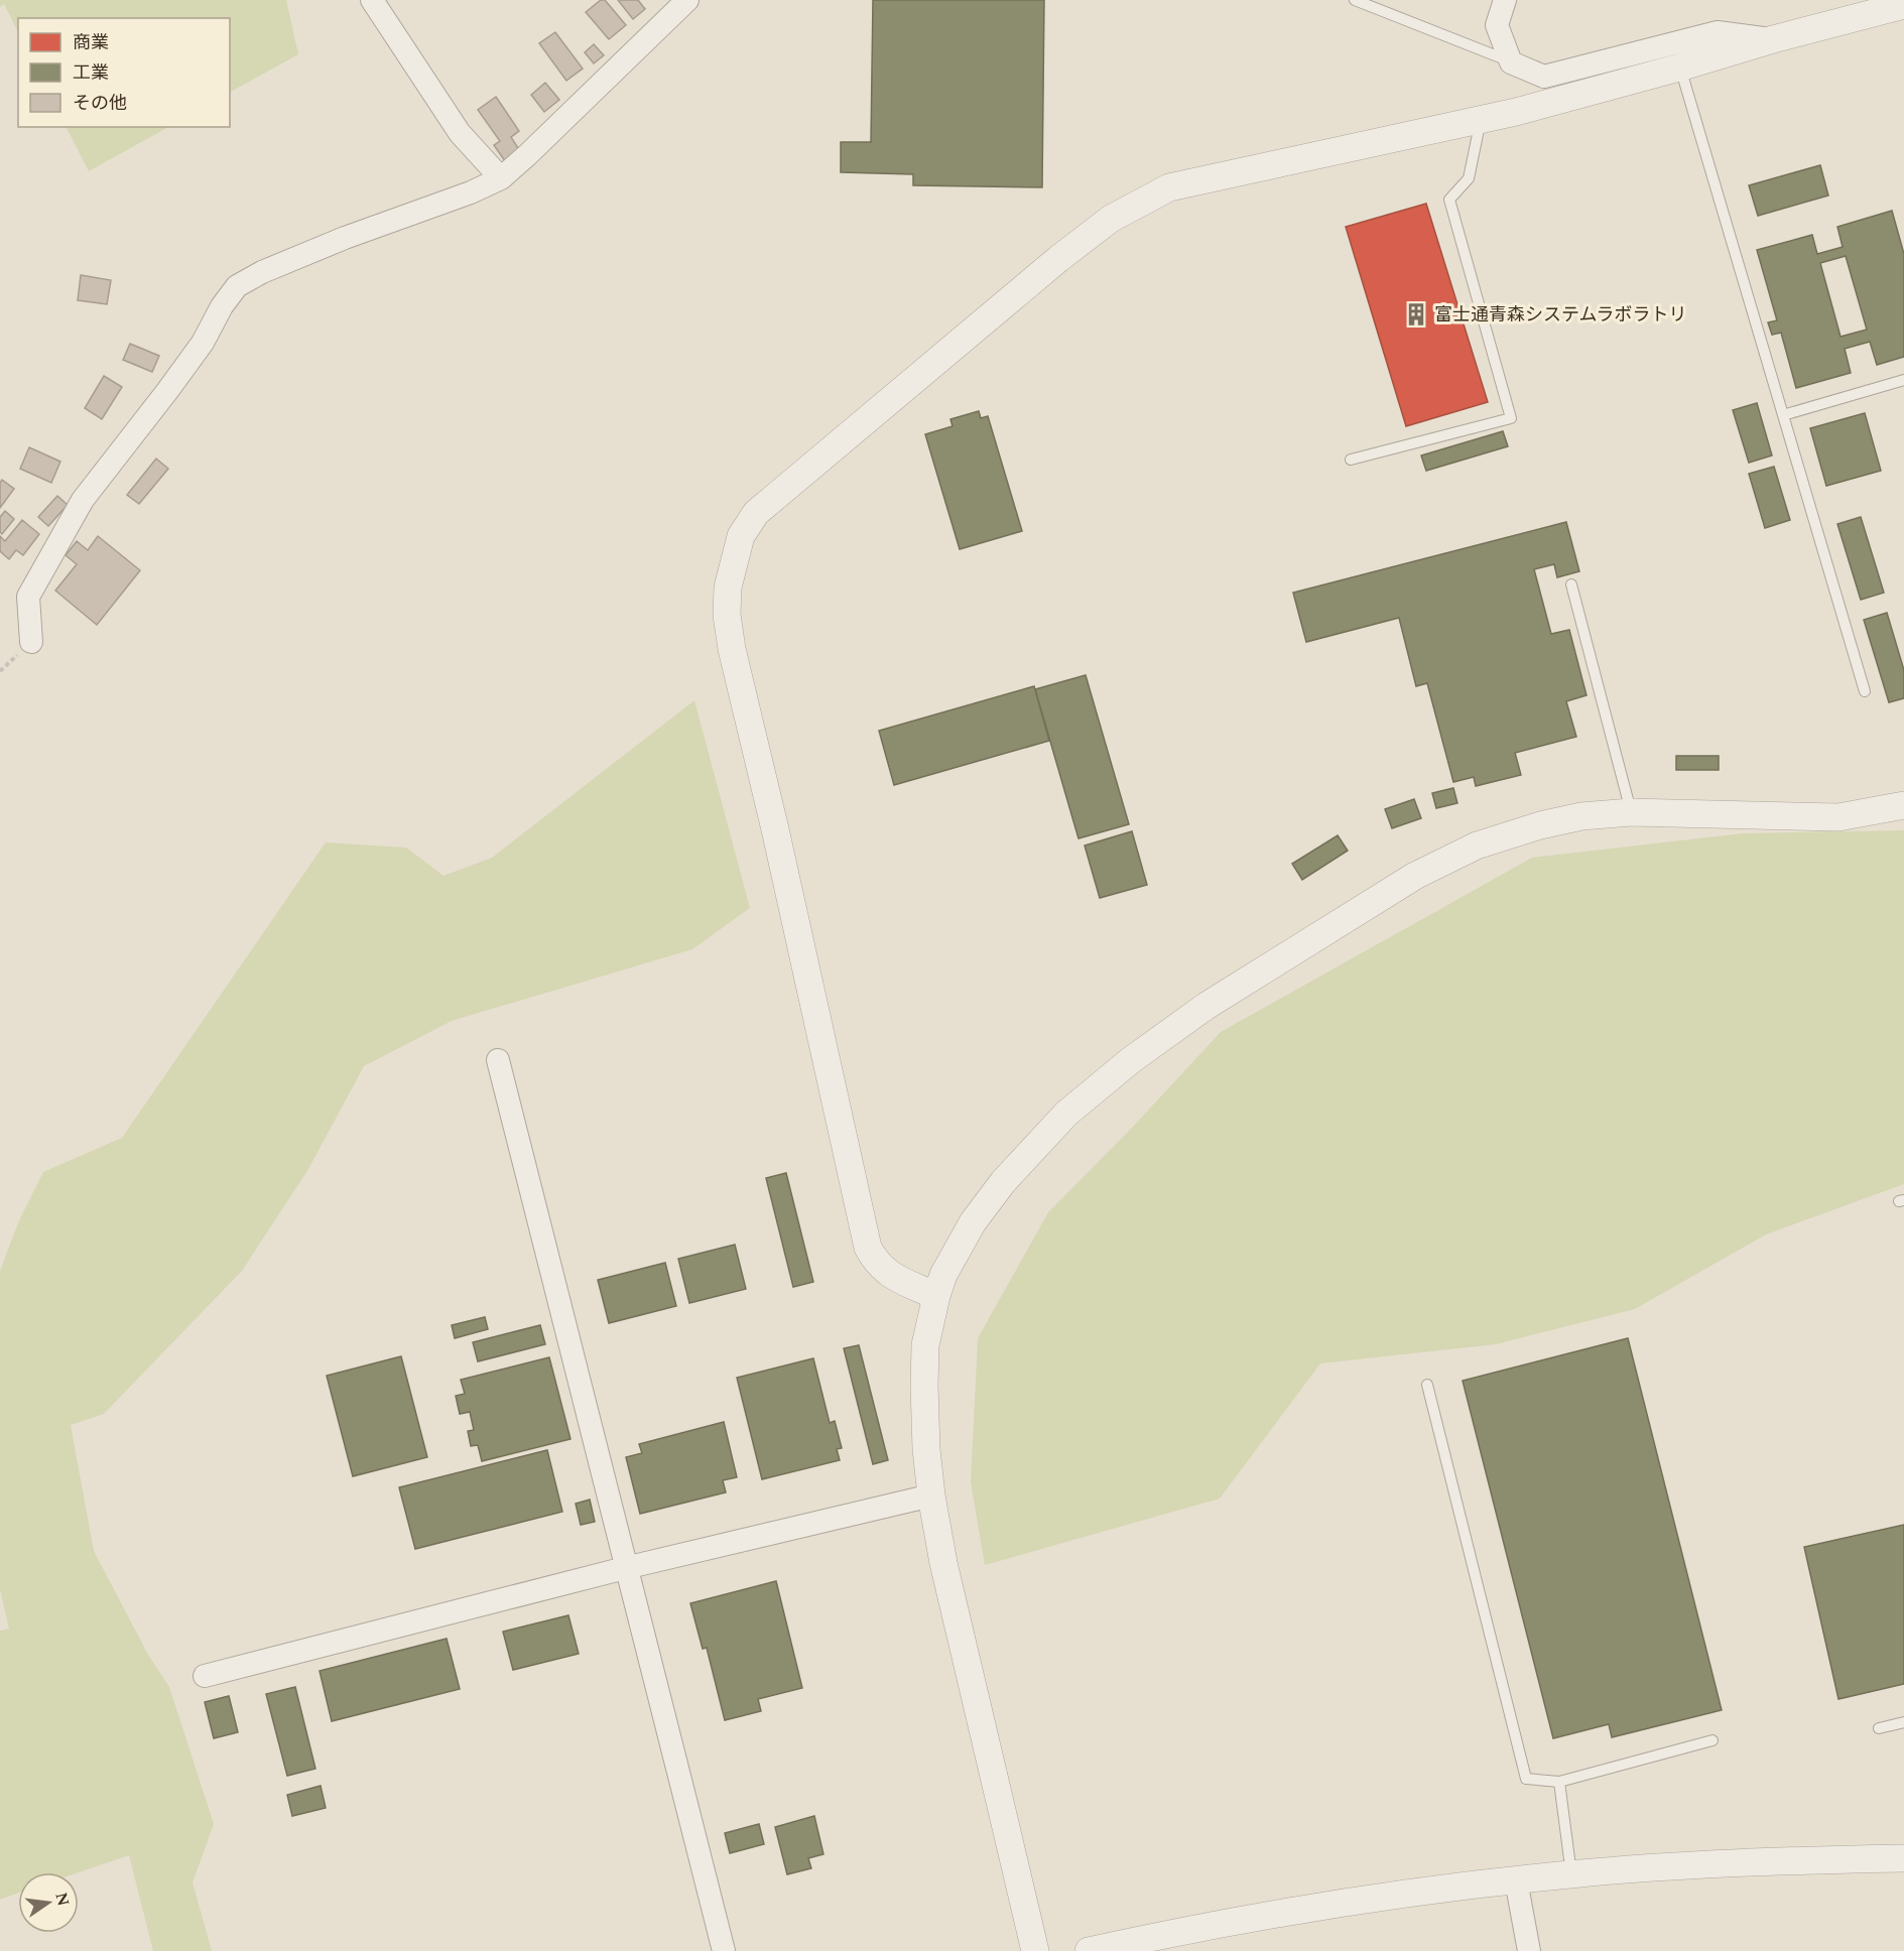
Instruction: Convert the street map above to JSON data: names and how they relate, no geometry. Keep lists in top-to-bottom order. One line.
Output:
{"places":{"building":["富士通青森システムラボラトリ"]},"legend":["商業","工業","その他"],"north":"right"}
